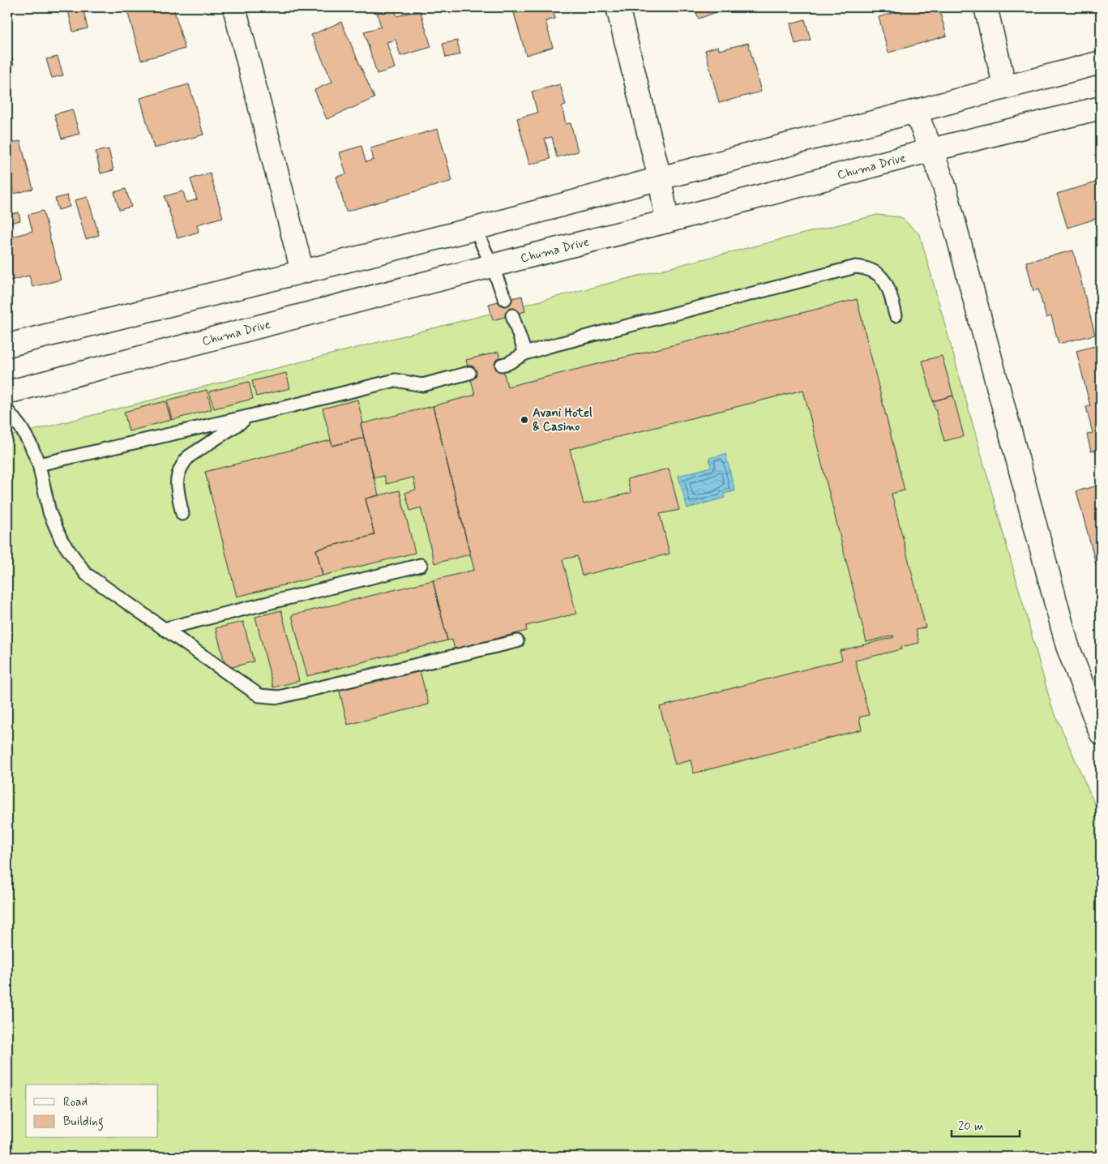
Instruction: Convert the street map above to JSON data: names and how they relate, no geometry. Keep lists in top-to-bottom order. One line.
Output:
{"streets":{"main road":["Chuma Drive"]},"places":["Avani Hotel & Casino"],"legend":["Road","Building"],"scale_bar":"20 m"}
